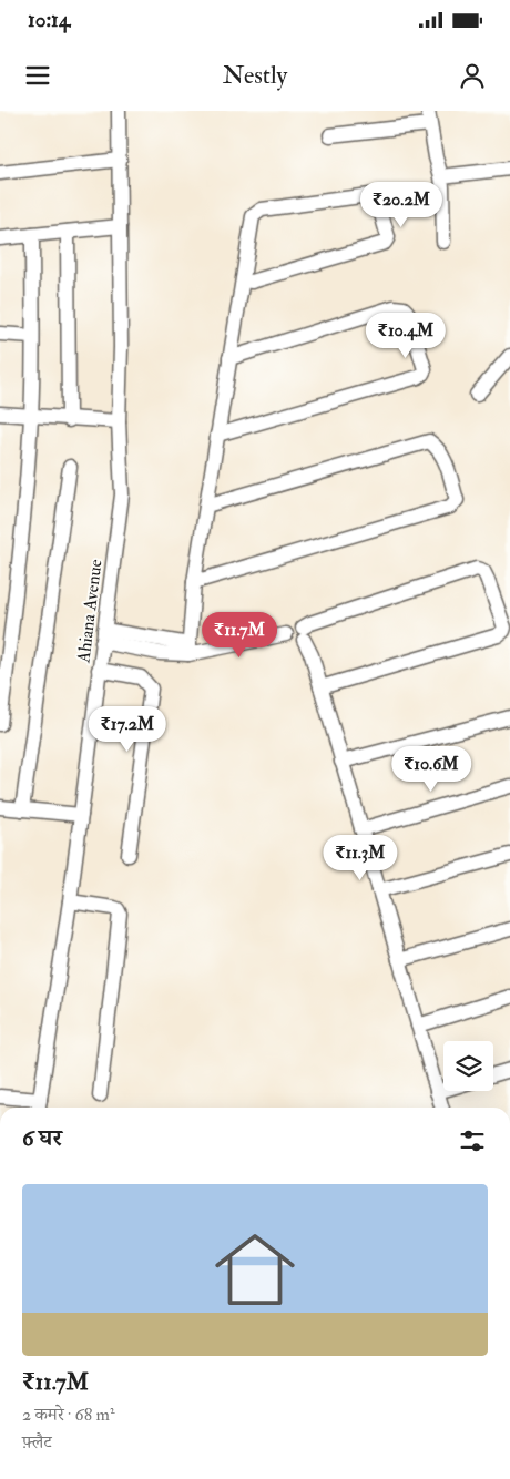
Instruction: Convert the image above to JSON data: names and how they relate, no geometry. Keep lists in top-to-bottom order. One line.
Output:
{"streets":{"street":["Ahiana Avenue"]},"page":{"status":"10:14","header":"Nestly","price":["₹20.2M","₹10.4M","₹11.7M","₹17.2M","₹10.6M","₹11.3M"],"heading":"6 घर","list":[{"name":"₹11.7M","note":"2 कमरे · 68 m² · फ़्लैट"}]}}
